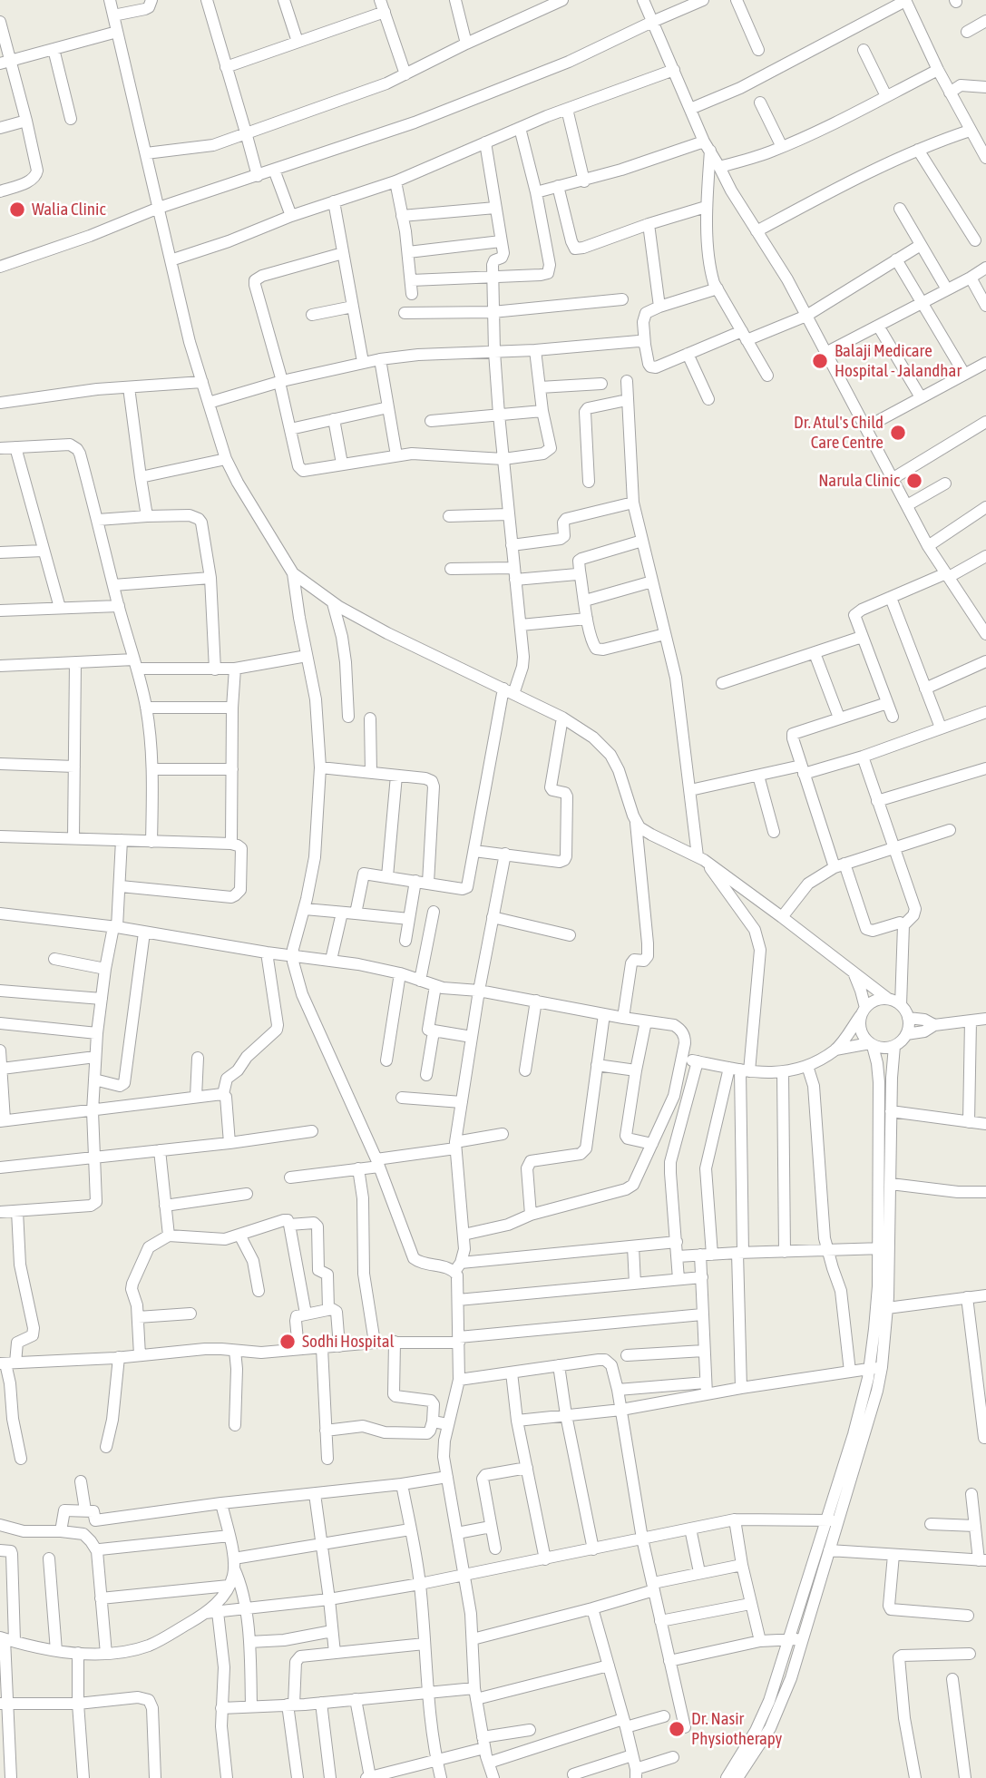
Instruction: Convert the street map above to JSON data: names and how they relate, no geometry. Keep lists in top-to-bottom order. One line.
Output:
{"places":["Walia Clinic","Balaji Medicare Hospital - Jalandhar","Dr. Atul's Child Care Centre","Narula Clinic","Sodhi Hospital","Dr. Nasir Physiotherapy"]}
